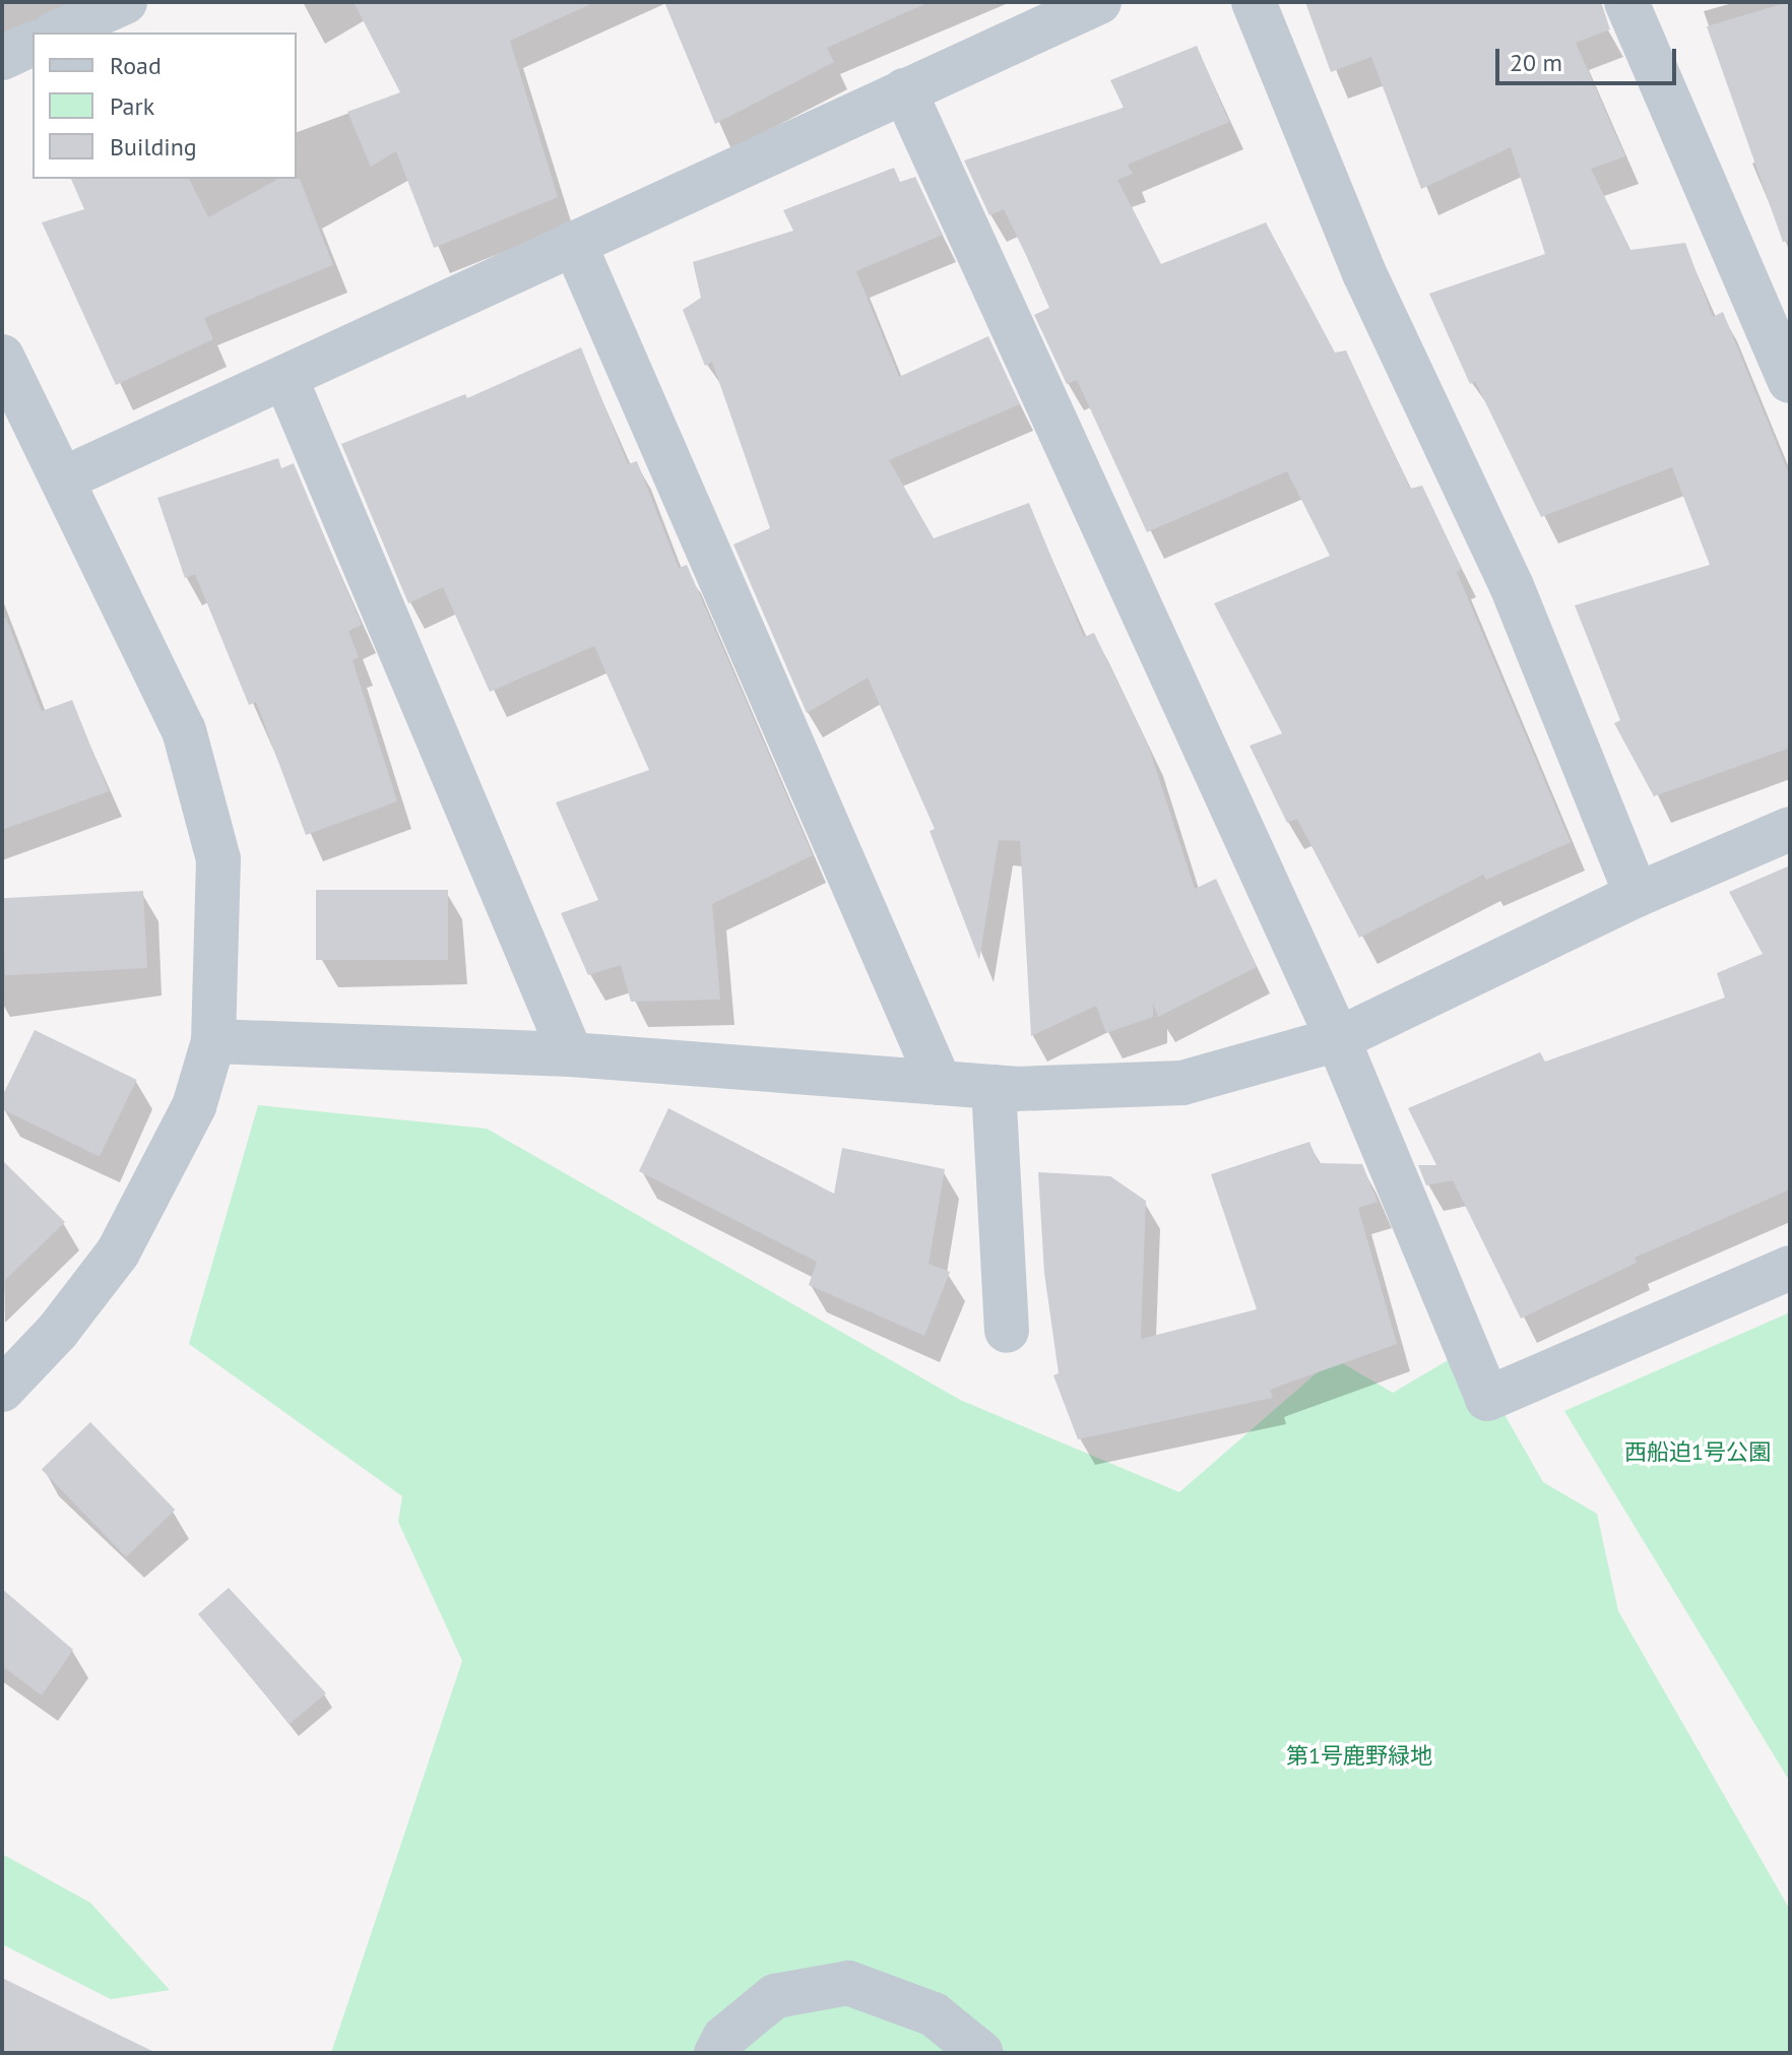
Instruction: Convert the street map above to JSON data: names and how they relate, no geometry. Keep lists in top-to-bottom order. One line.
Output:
{"parks":["西船迫1号公園","第1号鹿野緑地"],"legend":["Road","Park","Building"],"scale_bar":"20 m"}
